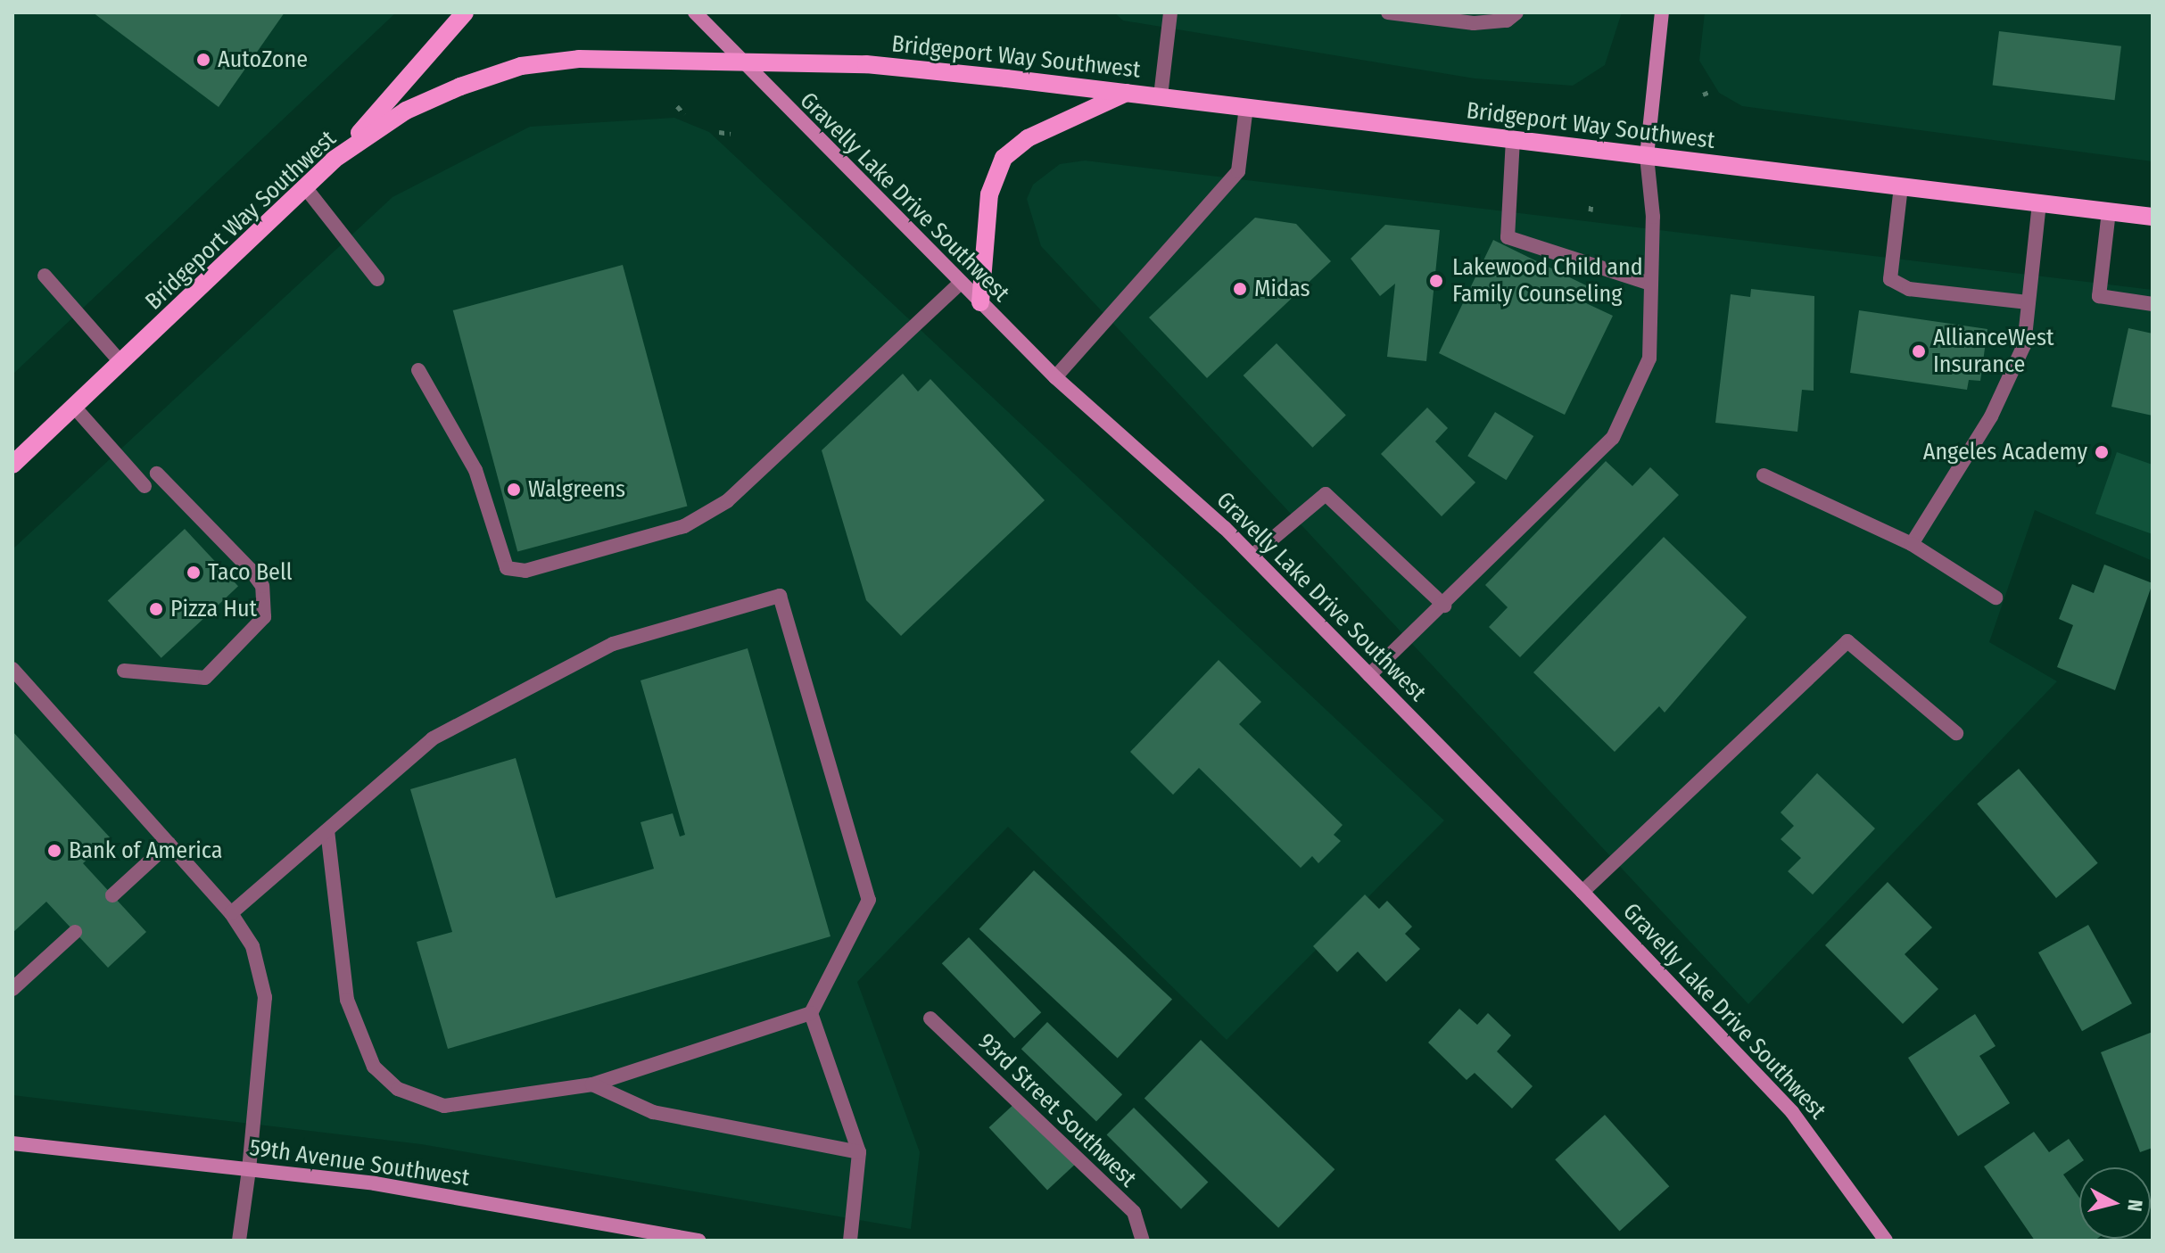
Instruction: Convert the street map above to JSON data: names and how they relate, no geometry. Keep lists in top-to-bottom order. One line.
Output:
{"streets":{"main road":["Bridgeport Way Southwest"],"street":["Gravelly Lake Drive Southwest","93rd Street Southwest","59th Avenue Southwest"]},"crossings":[["Bridgeport Way Southwest","Gravelly Lake Drive Southwest"]],"places":["AutoZone","Lakewood Child and Family Counseling","Midas","AllianceWest Insurance","Angeles Academy","Walgreens","Taco Bell","Pizza Hut","Bank of America"],"north":"right"}
